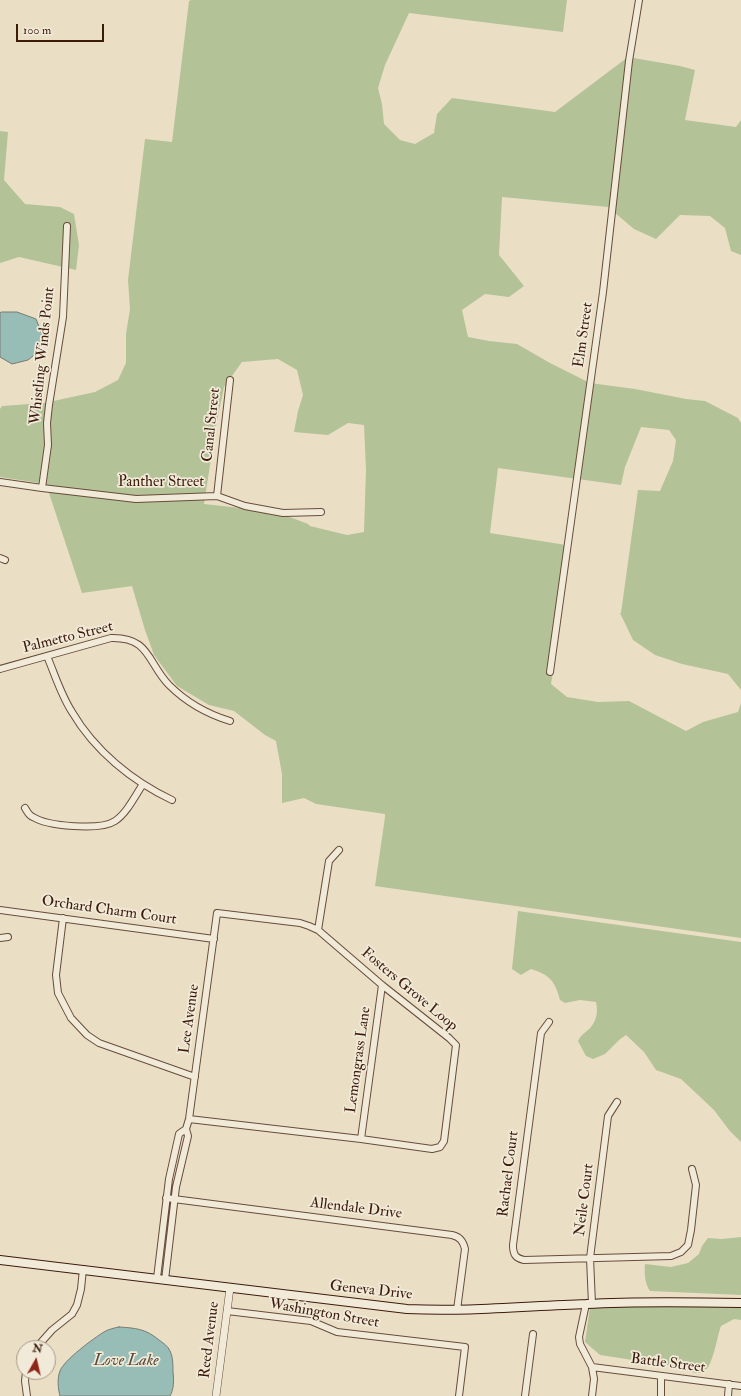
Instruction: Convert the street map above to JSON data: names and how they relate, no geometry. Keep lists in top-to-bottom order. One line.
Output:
{"streets":{"main road":["Geneva Drive"],"street":["Elm Street","Whistling Winds Point","Canal Street","Panther Street","Palmetto Street","Orchard Charm Court","Fosters Grove Loop","Lee Avenue","Lemongrass Lane","Rachael Court","Neile Court","Allendale Drive","Washington Street","Reed Avenue","Battle Street"]},"crossings":[["Whistling Winds Point","Panther Street"],["Canal Street","Panther Street"],["Orchard Charm Court","Lee Avenue"],["Fosters Grove Loop","Lee Avenue"],["Fosters Grove Loop","Lemongrass Lane"],["Lee Avenue","Allendale Drive"],["Lee Avenue","Geneva Drive"],["Rachael Court","Neile Court"],["Neile Court","Geneva Drive"],["Neile Court","Battle Street"],["Allendale Drive","Geneva Drive"],["Geneva Drive","Reed Avenue"],["Washington Street","Reed Avenue"]],"water":["Love Lake"],"scale_bar":"100 m","north":"top"}
